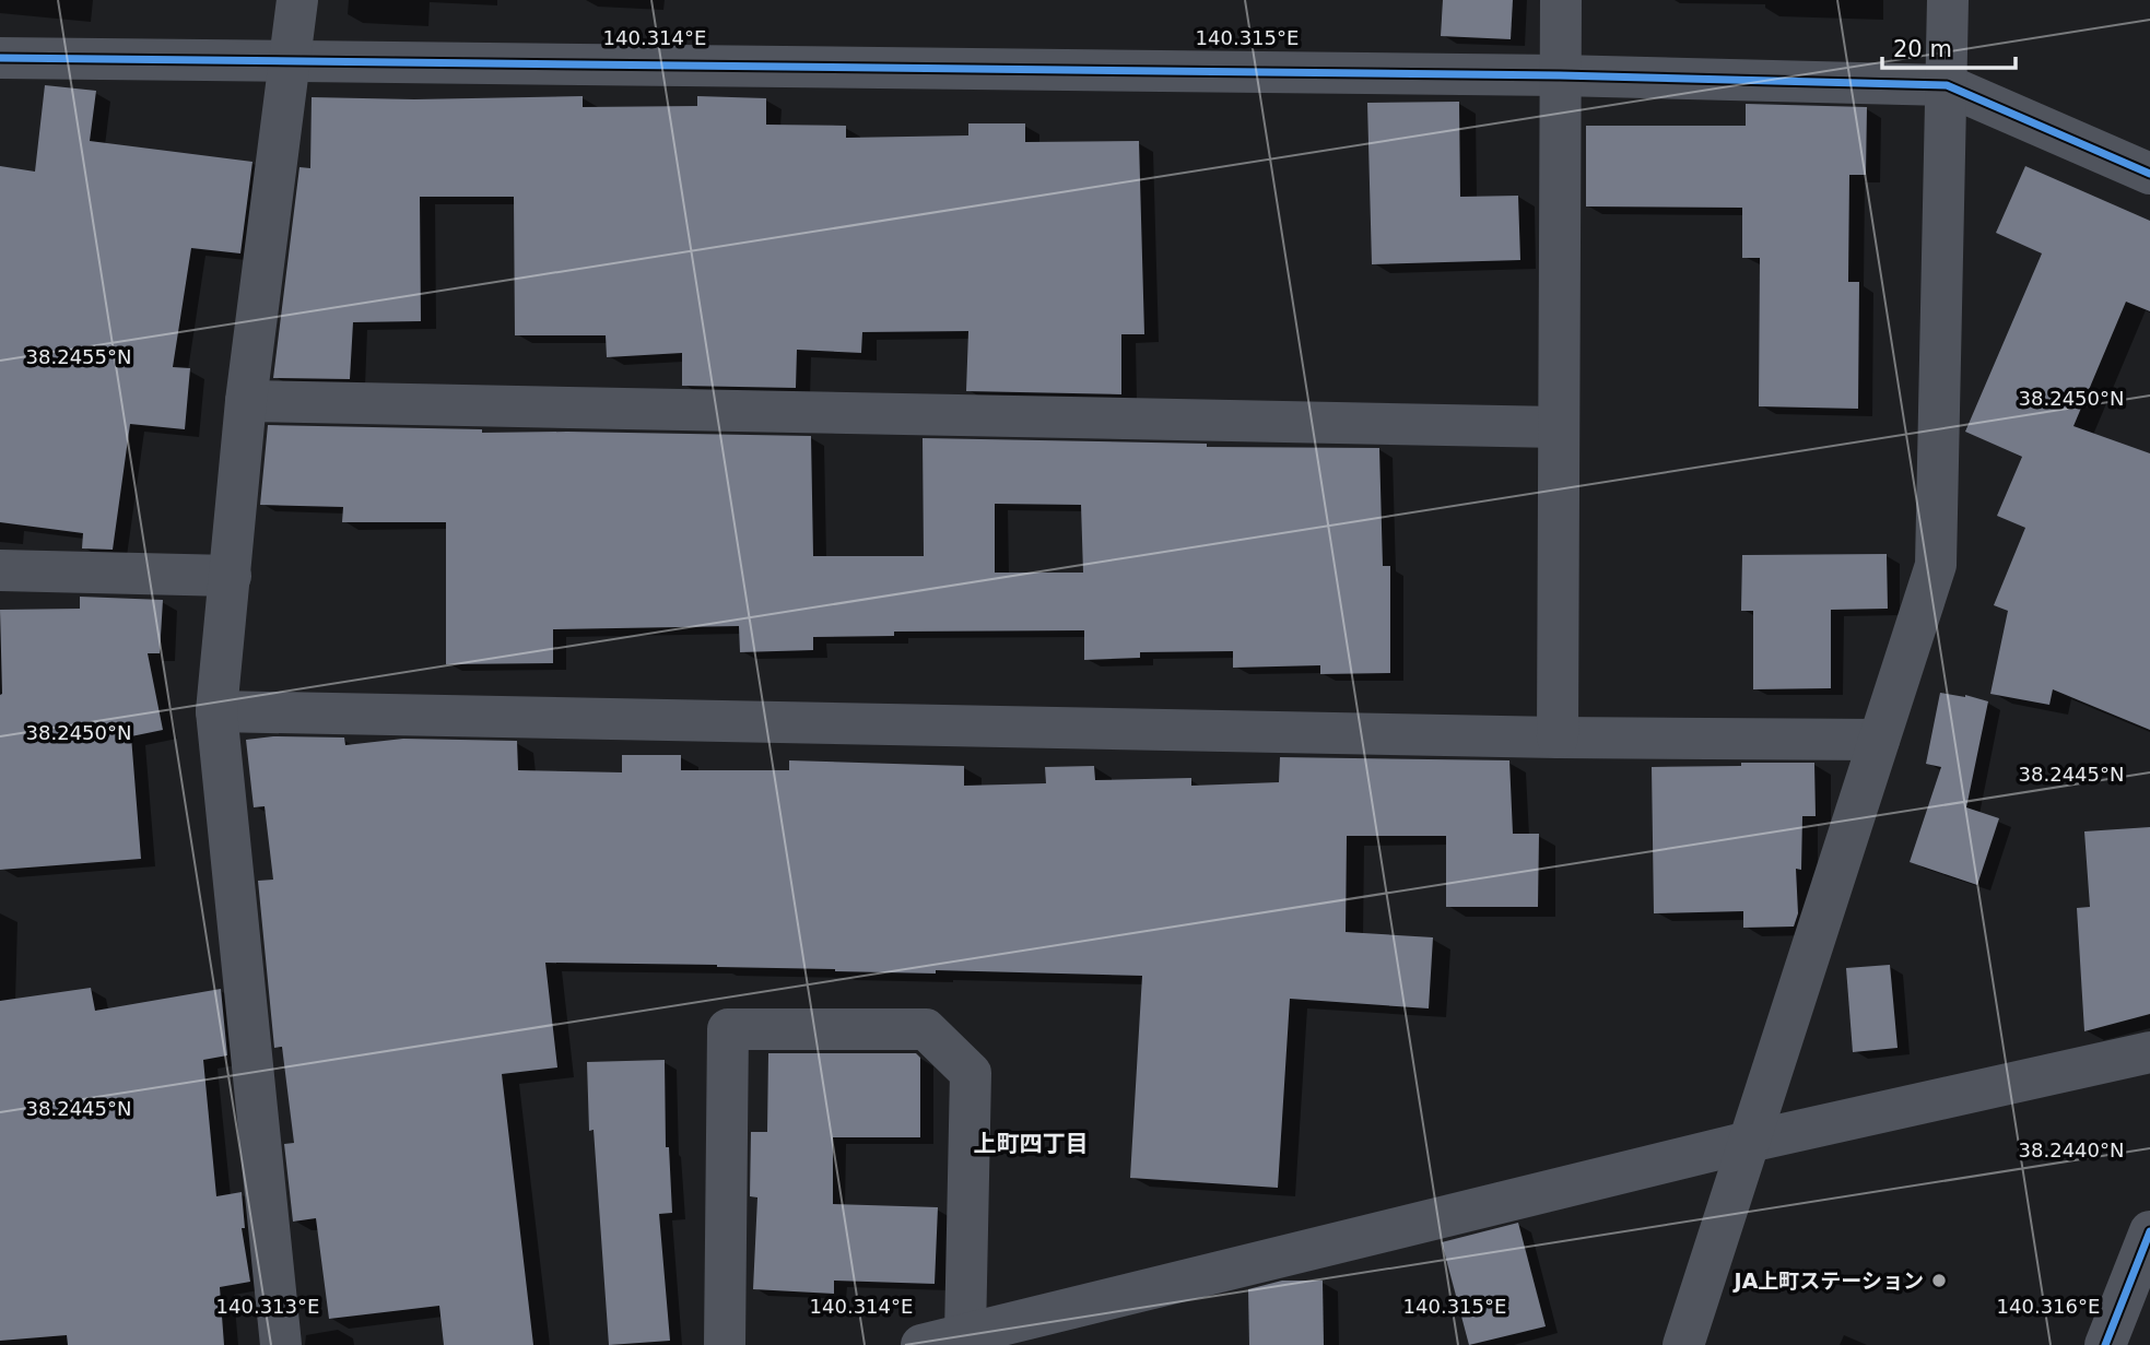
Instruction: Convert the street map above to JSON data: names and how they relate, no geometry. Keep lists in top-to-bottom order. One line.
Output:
{"districts":["上町四丁目"],"places":["JA上町ステーション"],"scale_bar":"20 m","coordinates":["140.314°E","140.315°E","38.2455°N","38.2450°N","38.2445°N","38.2440°N","140.313°E","140.316°E"]}
